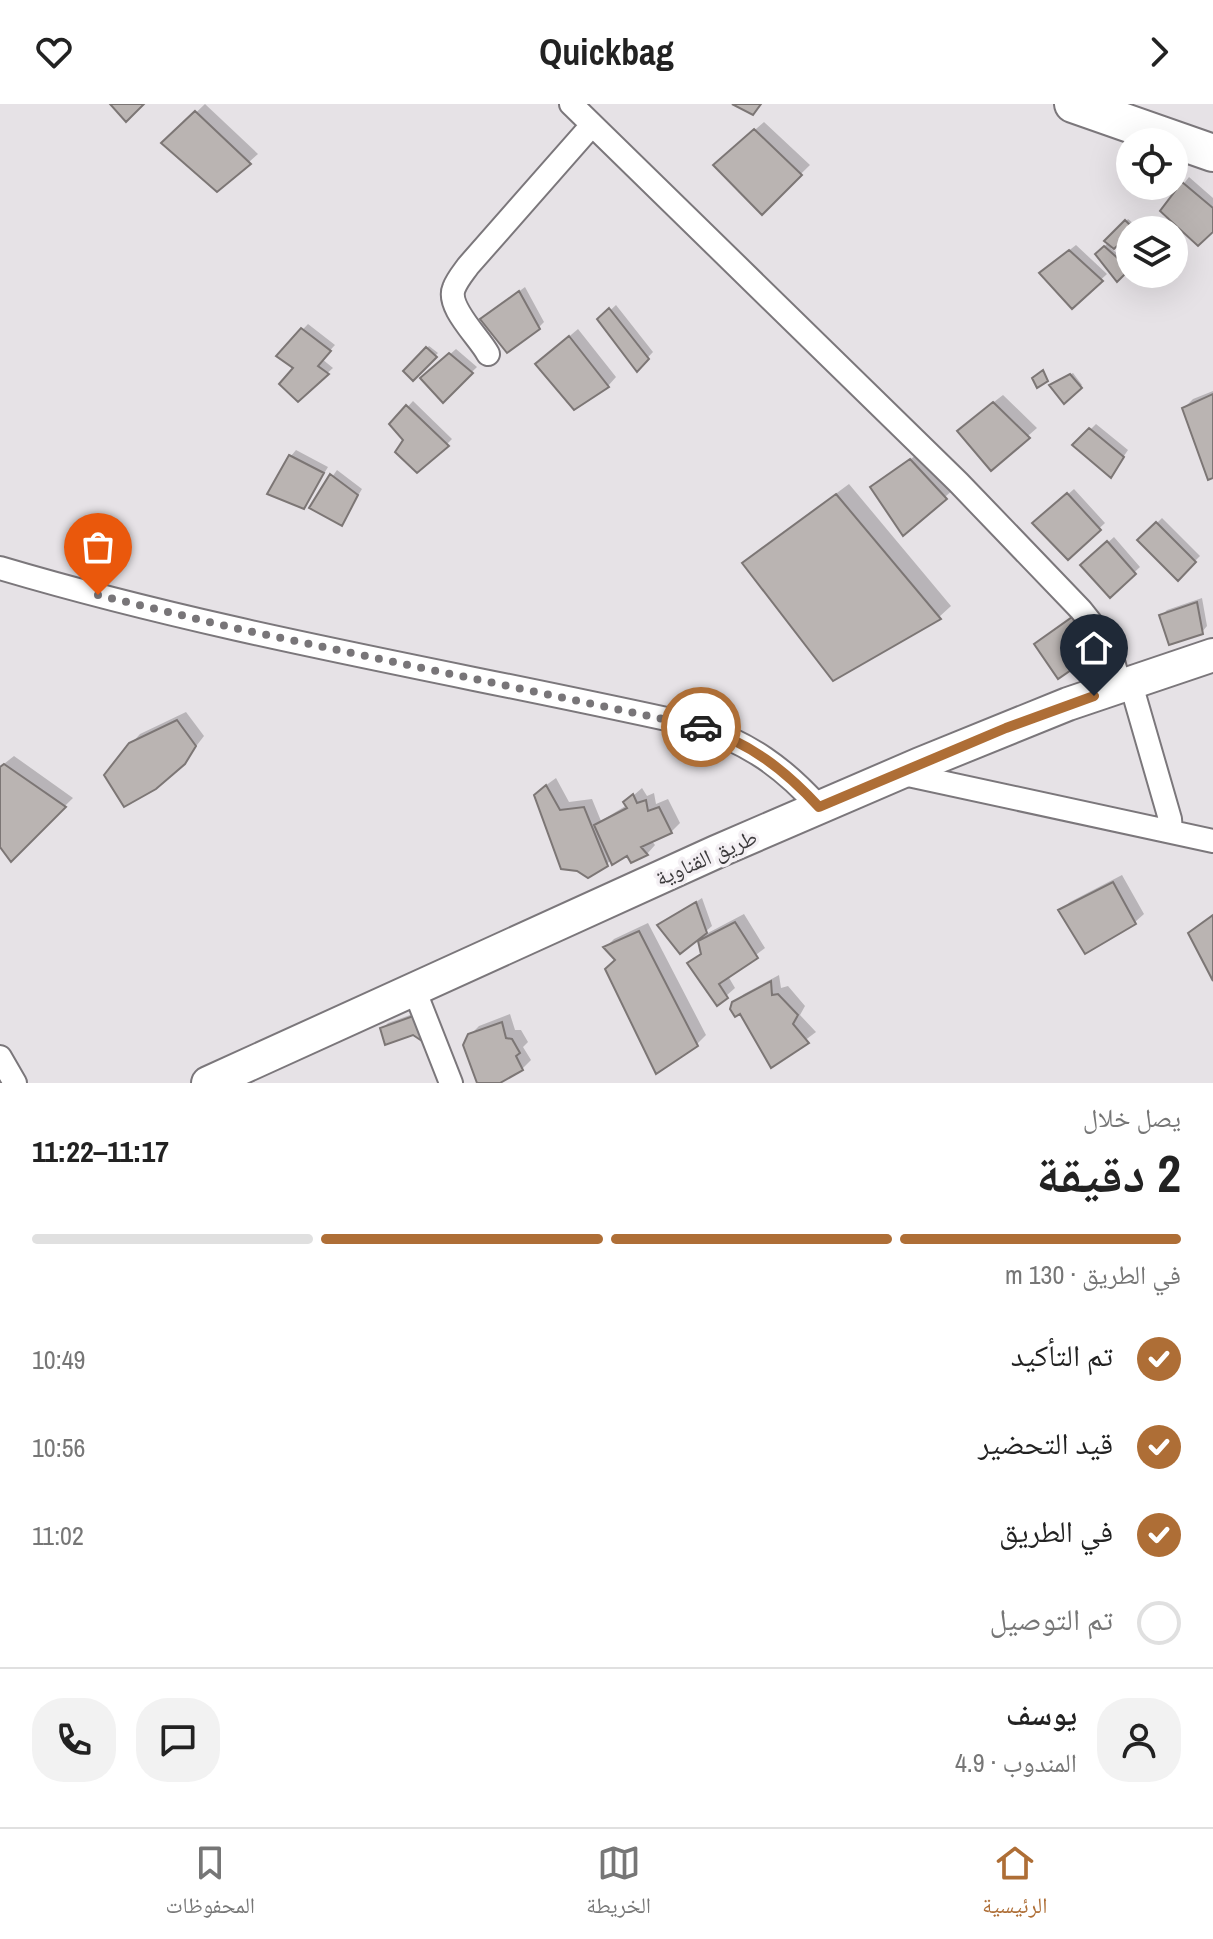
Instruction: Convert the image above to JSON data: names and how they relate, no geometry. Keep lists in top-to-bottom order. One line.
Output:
{"streets":{"street":["طريق القناوية"]},"page":{"header":"Quickbag","heading":["2 دقيقة","يصل خلال","11:17–11:22"],"panel":["يوسف","المندوب · 4.9"],"bar":"في الطريق · 130 m","list":[["تم التأكيد","10:49"],["قيد التحضير","10:56"],["في الطريق","11:02"],"تم التوصيل"],"tabs":["الرئيسية","الخريطة","المحفوظات"]}}
